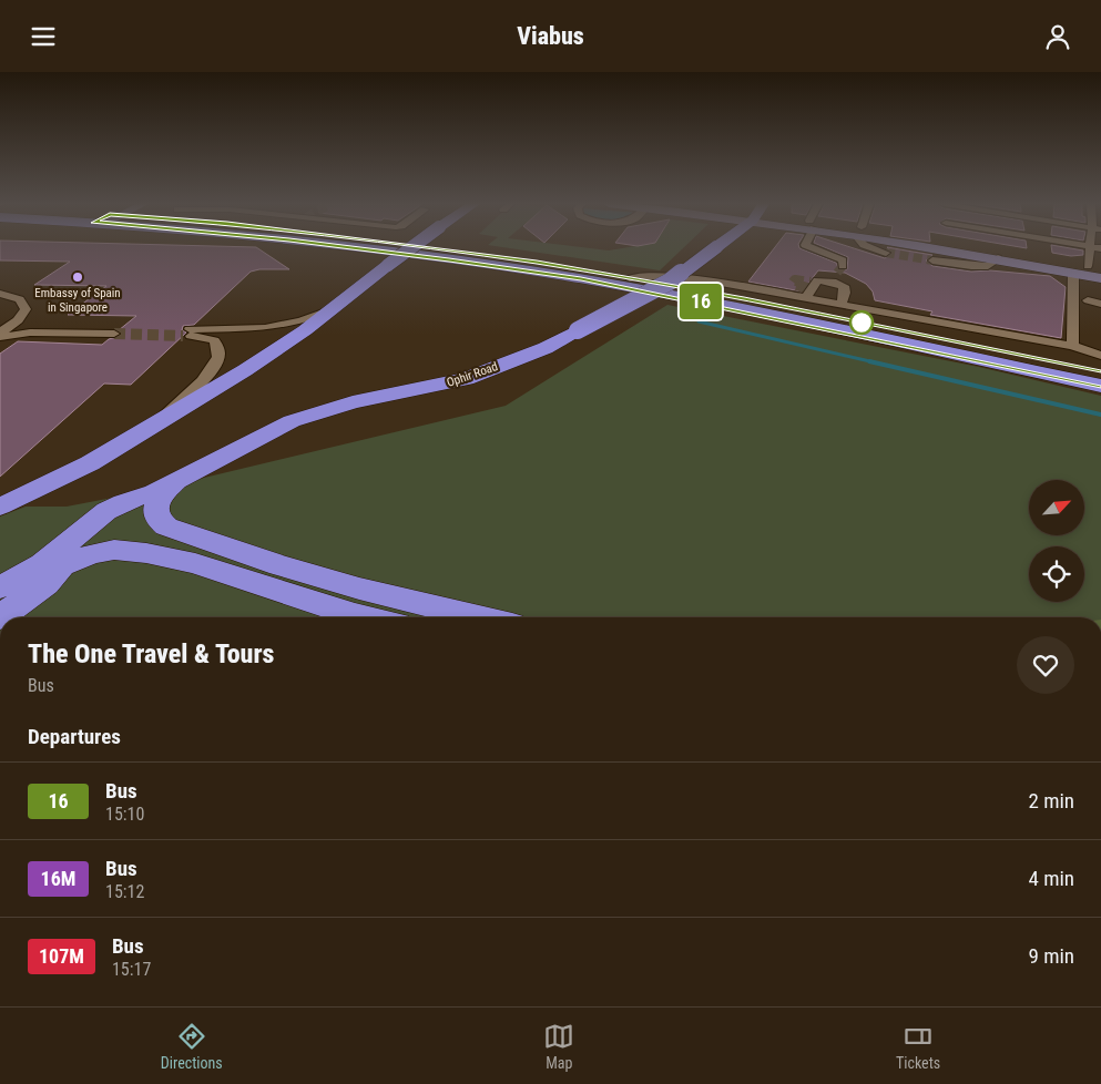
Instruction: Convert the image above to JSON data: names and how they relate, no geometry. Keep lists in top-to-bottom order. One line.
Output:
{"streets":{"highway":["Ophir Road"]},"places":["Embassy of Spain in Singapore"],"lines":["bus line 16"],"north":"top right","page":{"header":"Viabus","on_map":"16","heading":[["The One Travel & Tours","Bus"],"Departures"],"list":[{"mark":"16","name":"Bus","note":"15:10","value":"2 min"},{"mark":"16M","name":"Bus","note":"15:12","value":"4 min"},{"mark":"107M","name":"Bus","note":"15:17","value":"9 min"}],"tabs":["Directions","Map","Tickets"]}}
